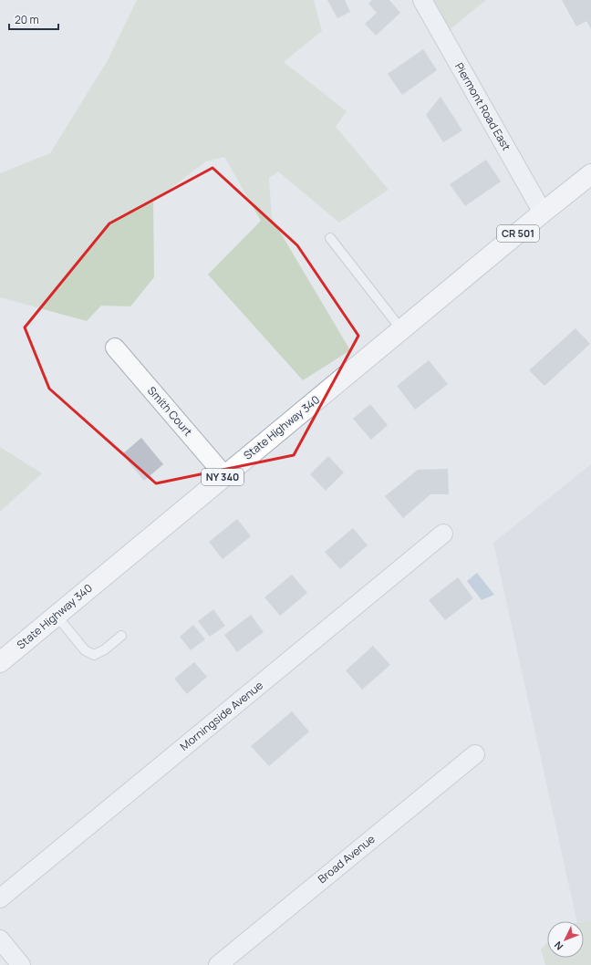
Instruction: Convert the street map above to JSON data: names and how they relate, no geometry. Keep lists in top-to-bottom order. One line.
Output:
{"streets":{"main road":["CR 501","State Highway 340","NY 340"],"street":["Piermont Road East","Smith Court","Morningside Avenue","Broad Avenue"]},"crossings":[["Piermont Road East","CR 501"],["CR 501","State Highway 340"],["Smith Court","State Highway 340"]],"scale_bar":"20 m","north":"bottom left"}
